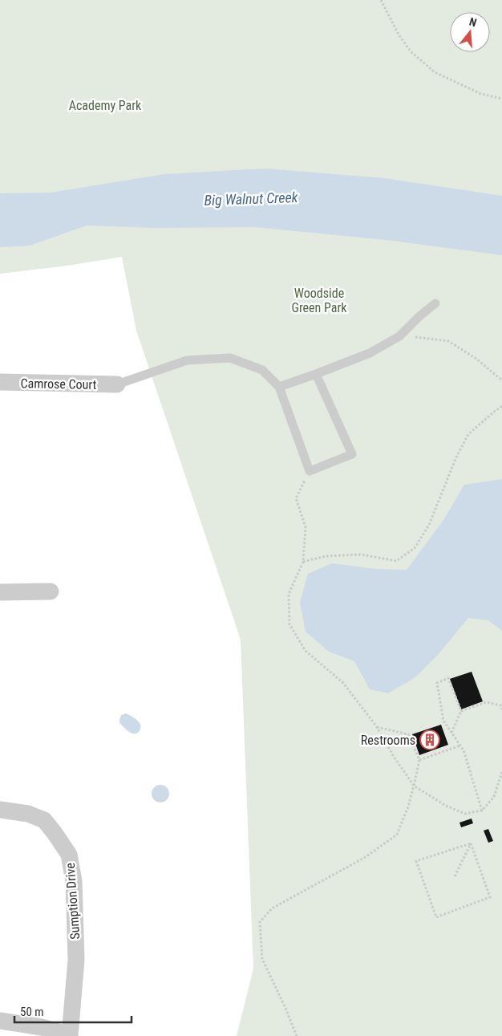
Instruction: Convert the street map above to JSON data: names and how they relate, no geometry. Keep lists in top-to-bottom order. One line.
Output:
{"streets":{"street":["Camrose Court","Sumption Drive"]},"water":["Big Walnut Creek"],"parks":["Academy Park","Woodside Green Park"],"places":{"building":["Restrooms"]},"scale_bar":"50 m","north":"top"}
